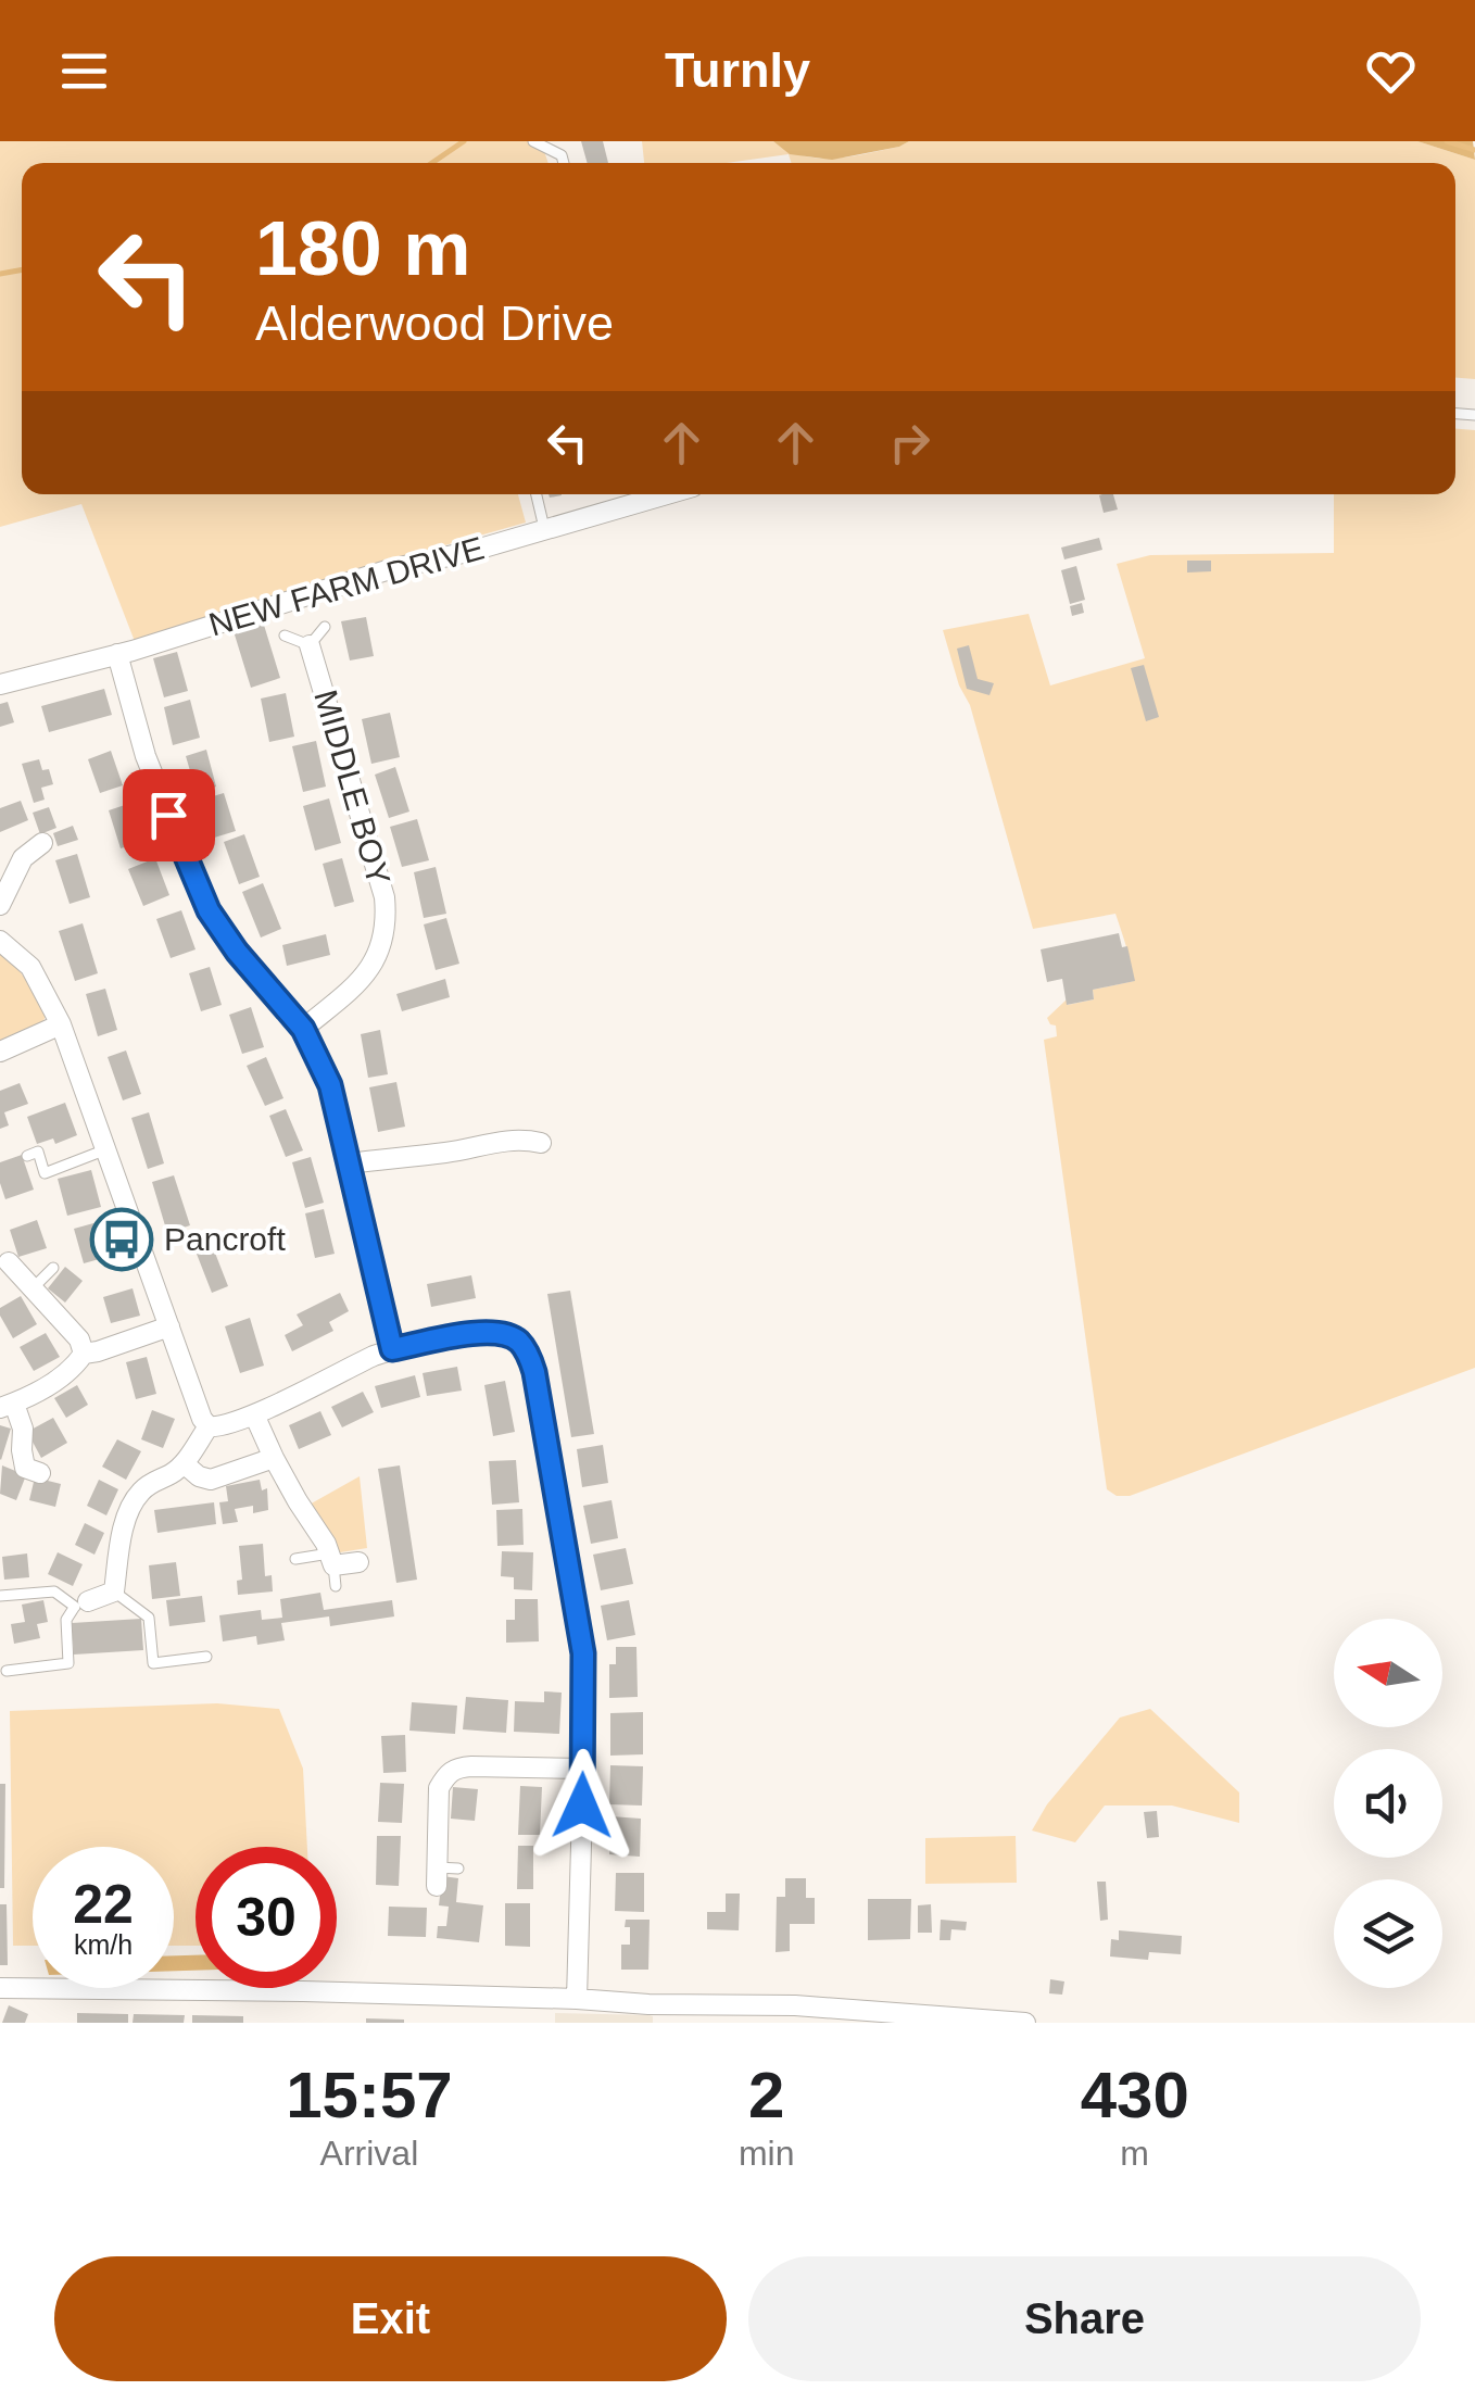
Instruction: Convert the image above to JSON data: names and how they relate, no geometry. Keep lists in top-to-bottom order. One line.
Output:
{"streets":{"street":["NEW FARM DRIVE","MIDDLE BOY"]},"places":{"bus stop":["Pancroft"]},"north":"left","page":{"header":"Turnly","turn":["180 m","Alderwood Drive"],"speed":"22 km/h","limit":"30","eta":["15:57","Arrival","2","min","430","m"],"buttons":["Exit","Share"]}}
